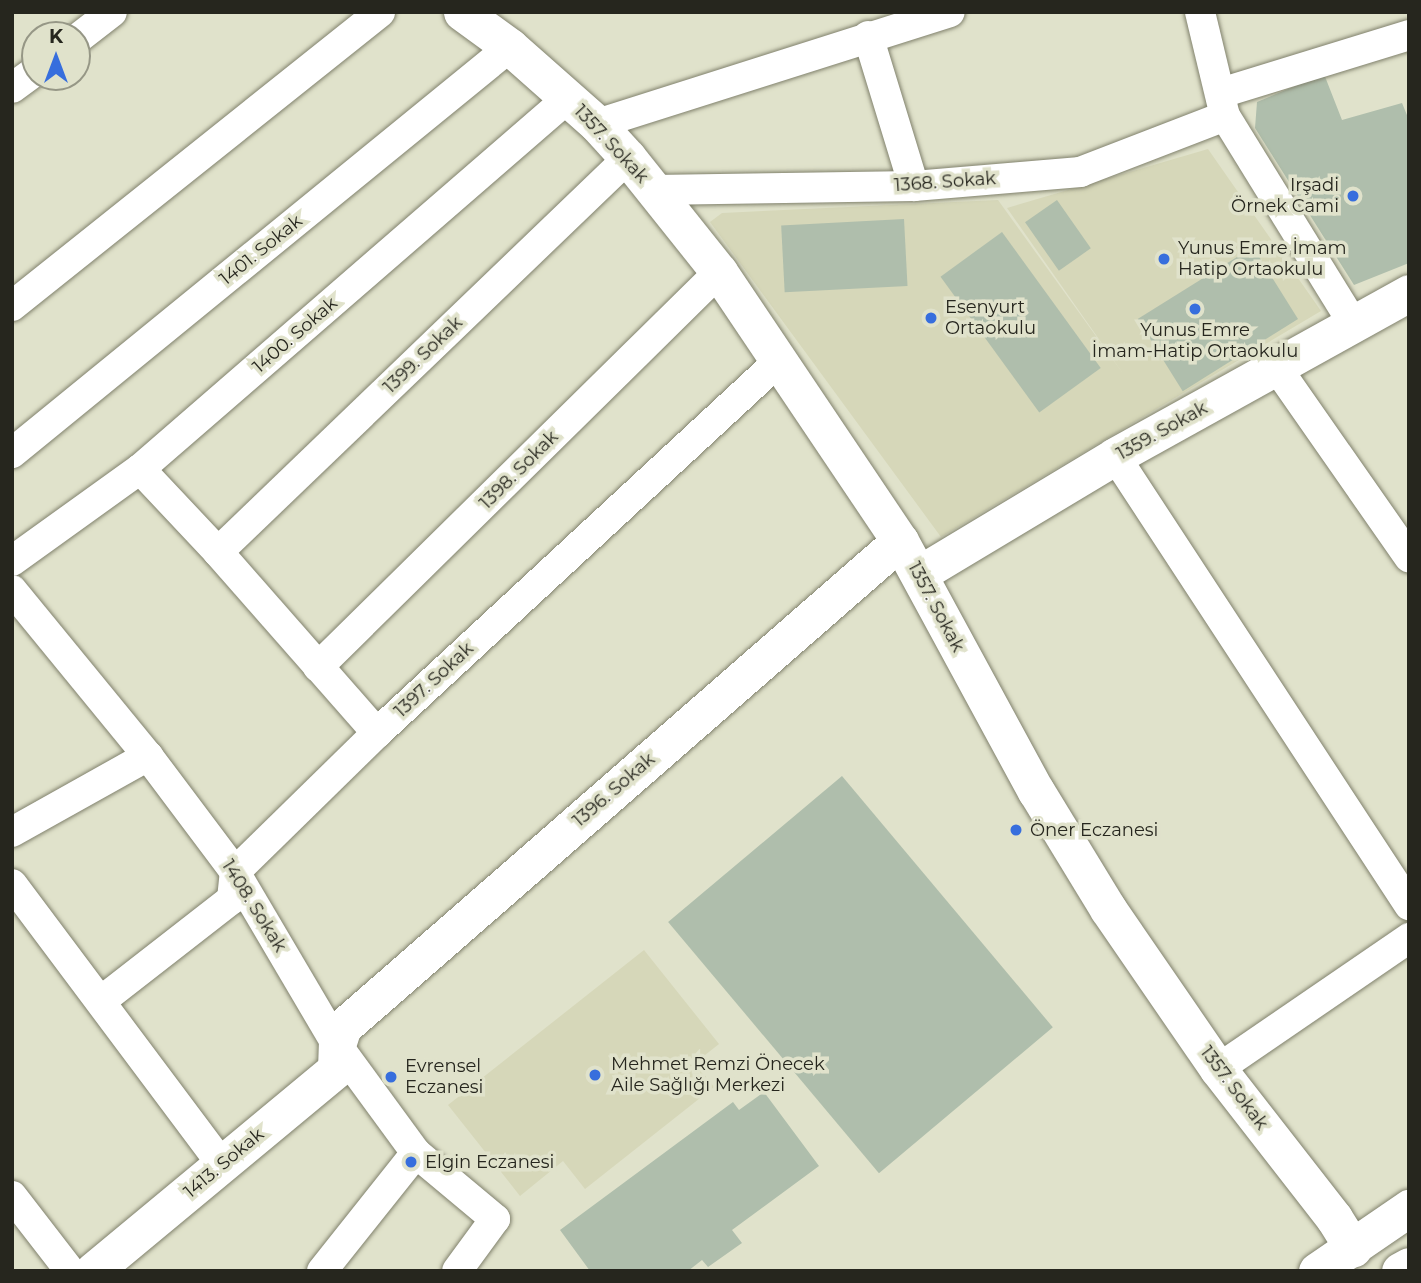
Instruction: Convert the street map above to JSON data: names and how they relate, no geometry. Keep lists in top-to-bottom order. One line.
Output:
{"streets":{"street":["1357. Sokak","1368. Sokak","1401. Sokak","1400. Sokak","1399. Sokak","1359. Sokak","1398. Sokak","1397. Sokak","1396. Sokak","1408. Sokak","1413. Sokak"]},"crossings":[["1357. Sokak","1368. Sokak"],["1357. Sokak","1401. Sokak"],["1357. Sokak","1400. Sokak"],["1357. Sokak","1399. Sokak"],["1357. Sokak","1359. Sokak"],["1357. Sokak","1398. Sokak"],["1357. Sokak","1397. Sokak"],["1357. Sokak","1396. Sokak"],["1397. Sokak","1408. Sokak"],["1396. Sokak","1408. Sokak"],["1396. Sokak","1413. Sokak"],["1408. Sokak","1413. Sokak"]],"places":["Irşadi Örnek Cami","Yunus Emre İmam Hatip Ortaokulu","Yunus Emre İmam-Hatip Ortaokulu","Esenyurt Ortaokulu","Öner Eczanesi","Mehmet Remzi Önecek Aile Sağlığı Merkezi","Evrensel Eczanesi","Elgin Eczanesi"],"north":"top"}
